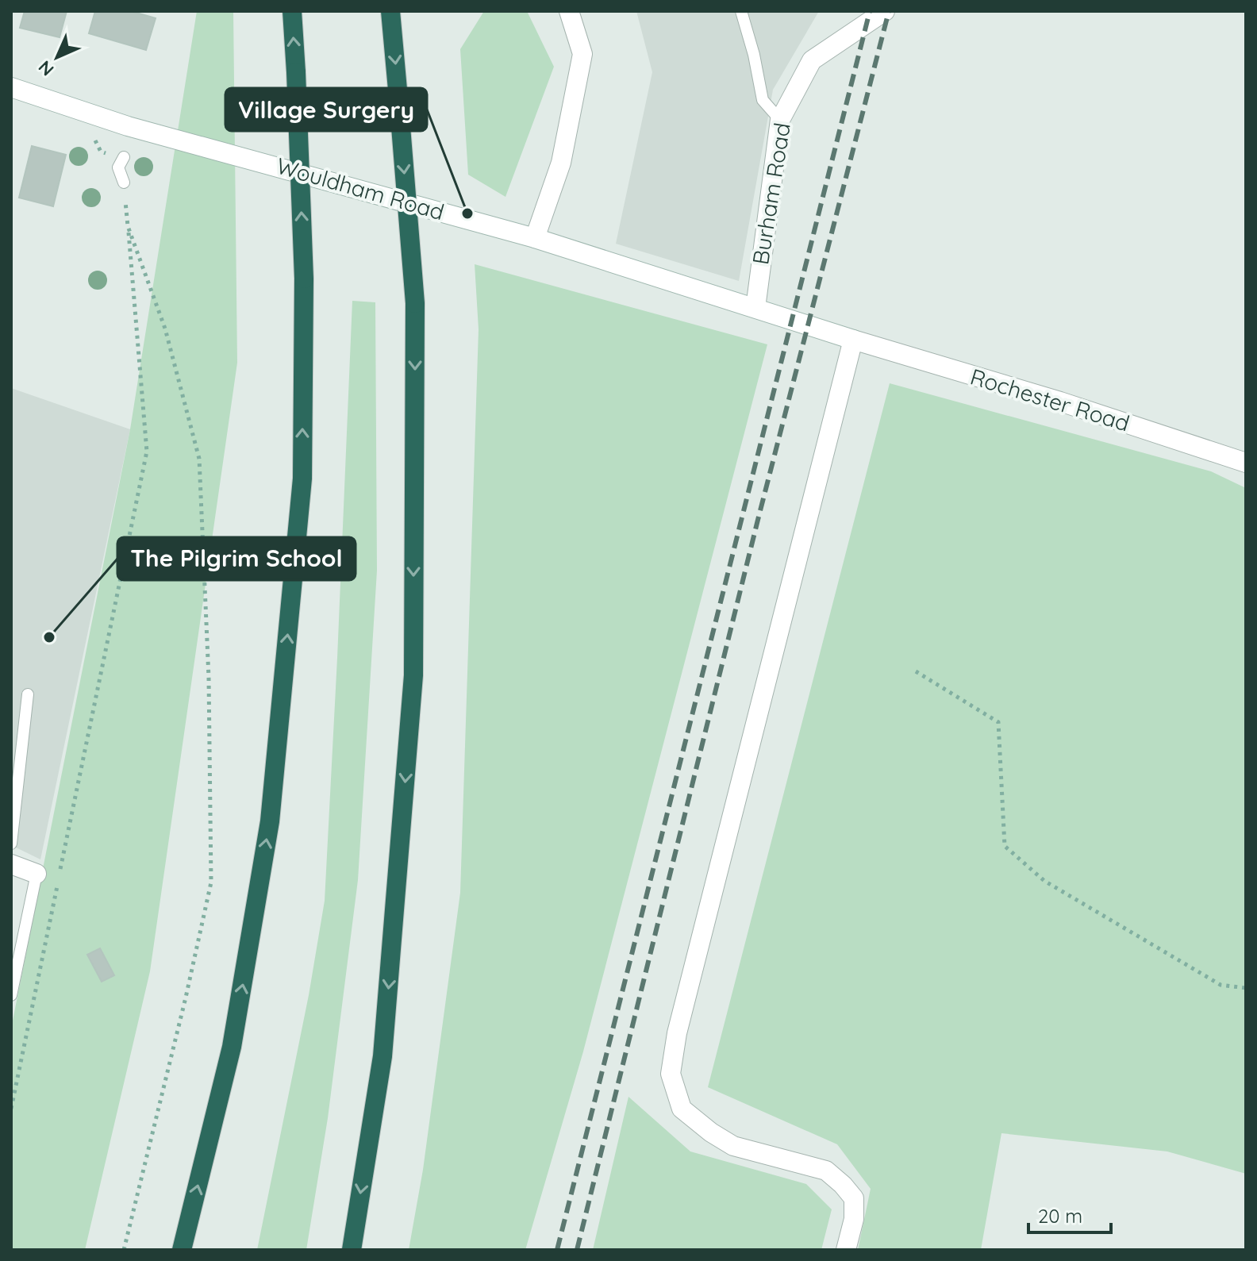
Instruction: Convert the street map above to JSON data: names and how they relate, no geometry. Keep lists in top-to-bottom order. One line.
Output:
{"streets":{"street":["Wouldham Road","Burham Road","Rochester Road"]},"crossings":[["Wouldham Road","Burham Road"],["Wouldham Road","Rochester Road"]],"places":["Village Surgery","The Pilgrim School"],"scale_bar":"20 m","north":"bottom left"}
